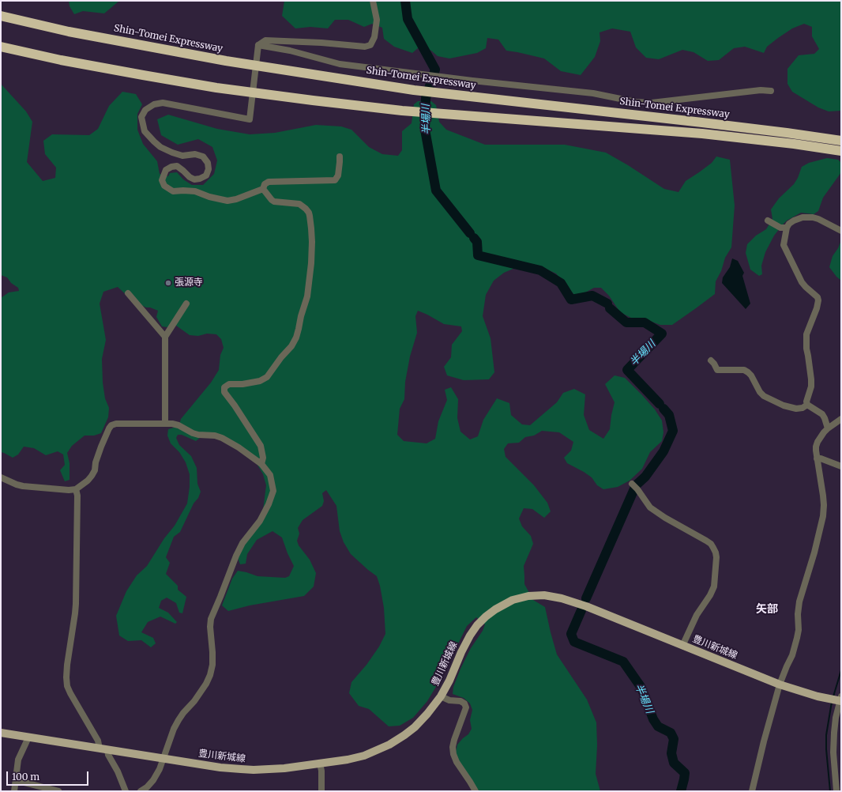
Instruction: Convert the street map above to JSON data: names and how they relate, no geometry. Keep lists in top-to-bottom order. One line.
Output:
{"streets":{"highway":["Shin-Tomei Expressway"],"main road":["豊川新城線"]},"districts":["矢部"],"water":["半場川"],"places":["張源寺"],"scale_bar":"100 m"}
